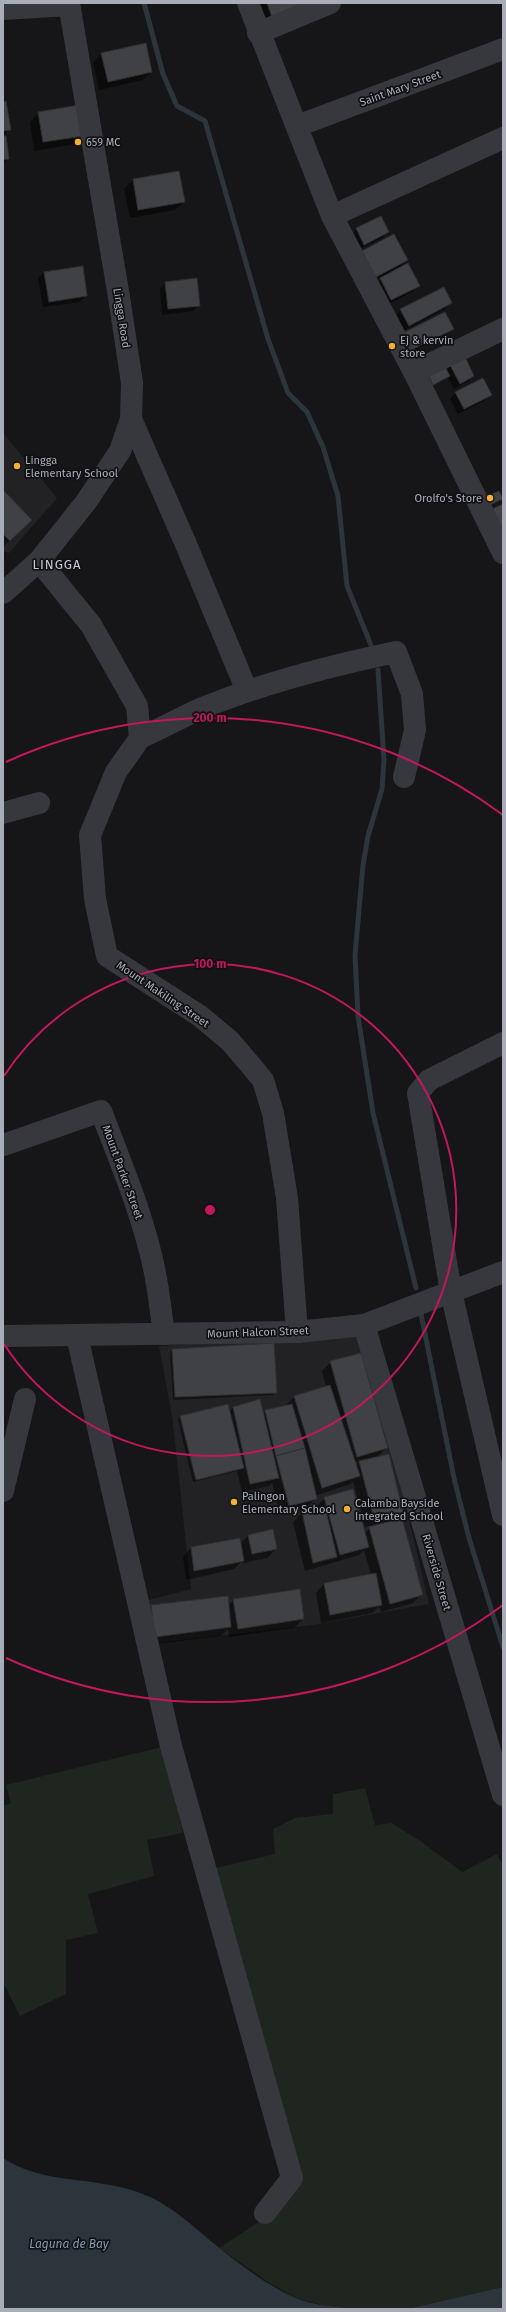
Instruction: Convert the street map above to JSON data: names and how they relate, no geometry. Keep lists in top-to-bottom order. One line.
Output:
{"streets":{"street":["Saint Mary Street","Lingga Road","Mount Makiling Street","Mount Parker Street","Mount Halcon Street","Riverside Street"]},"crossings":[["Mount Makiling Street","Mount Halcon Street"],["Mount Parker Street","Mount Halcon Street"],["Mount Halcon Street","Riverside Street"]],"districts":["LINGGA"],"water":["Laguna de Bay"],"places":["659 MC","Ej & kervin store","Lingga Elementary School","Orolfo's Store","Palingon Elementary School","Calamba Bayside Integrated School"],"rings":["200 m","100 m"]}
